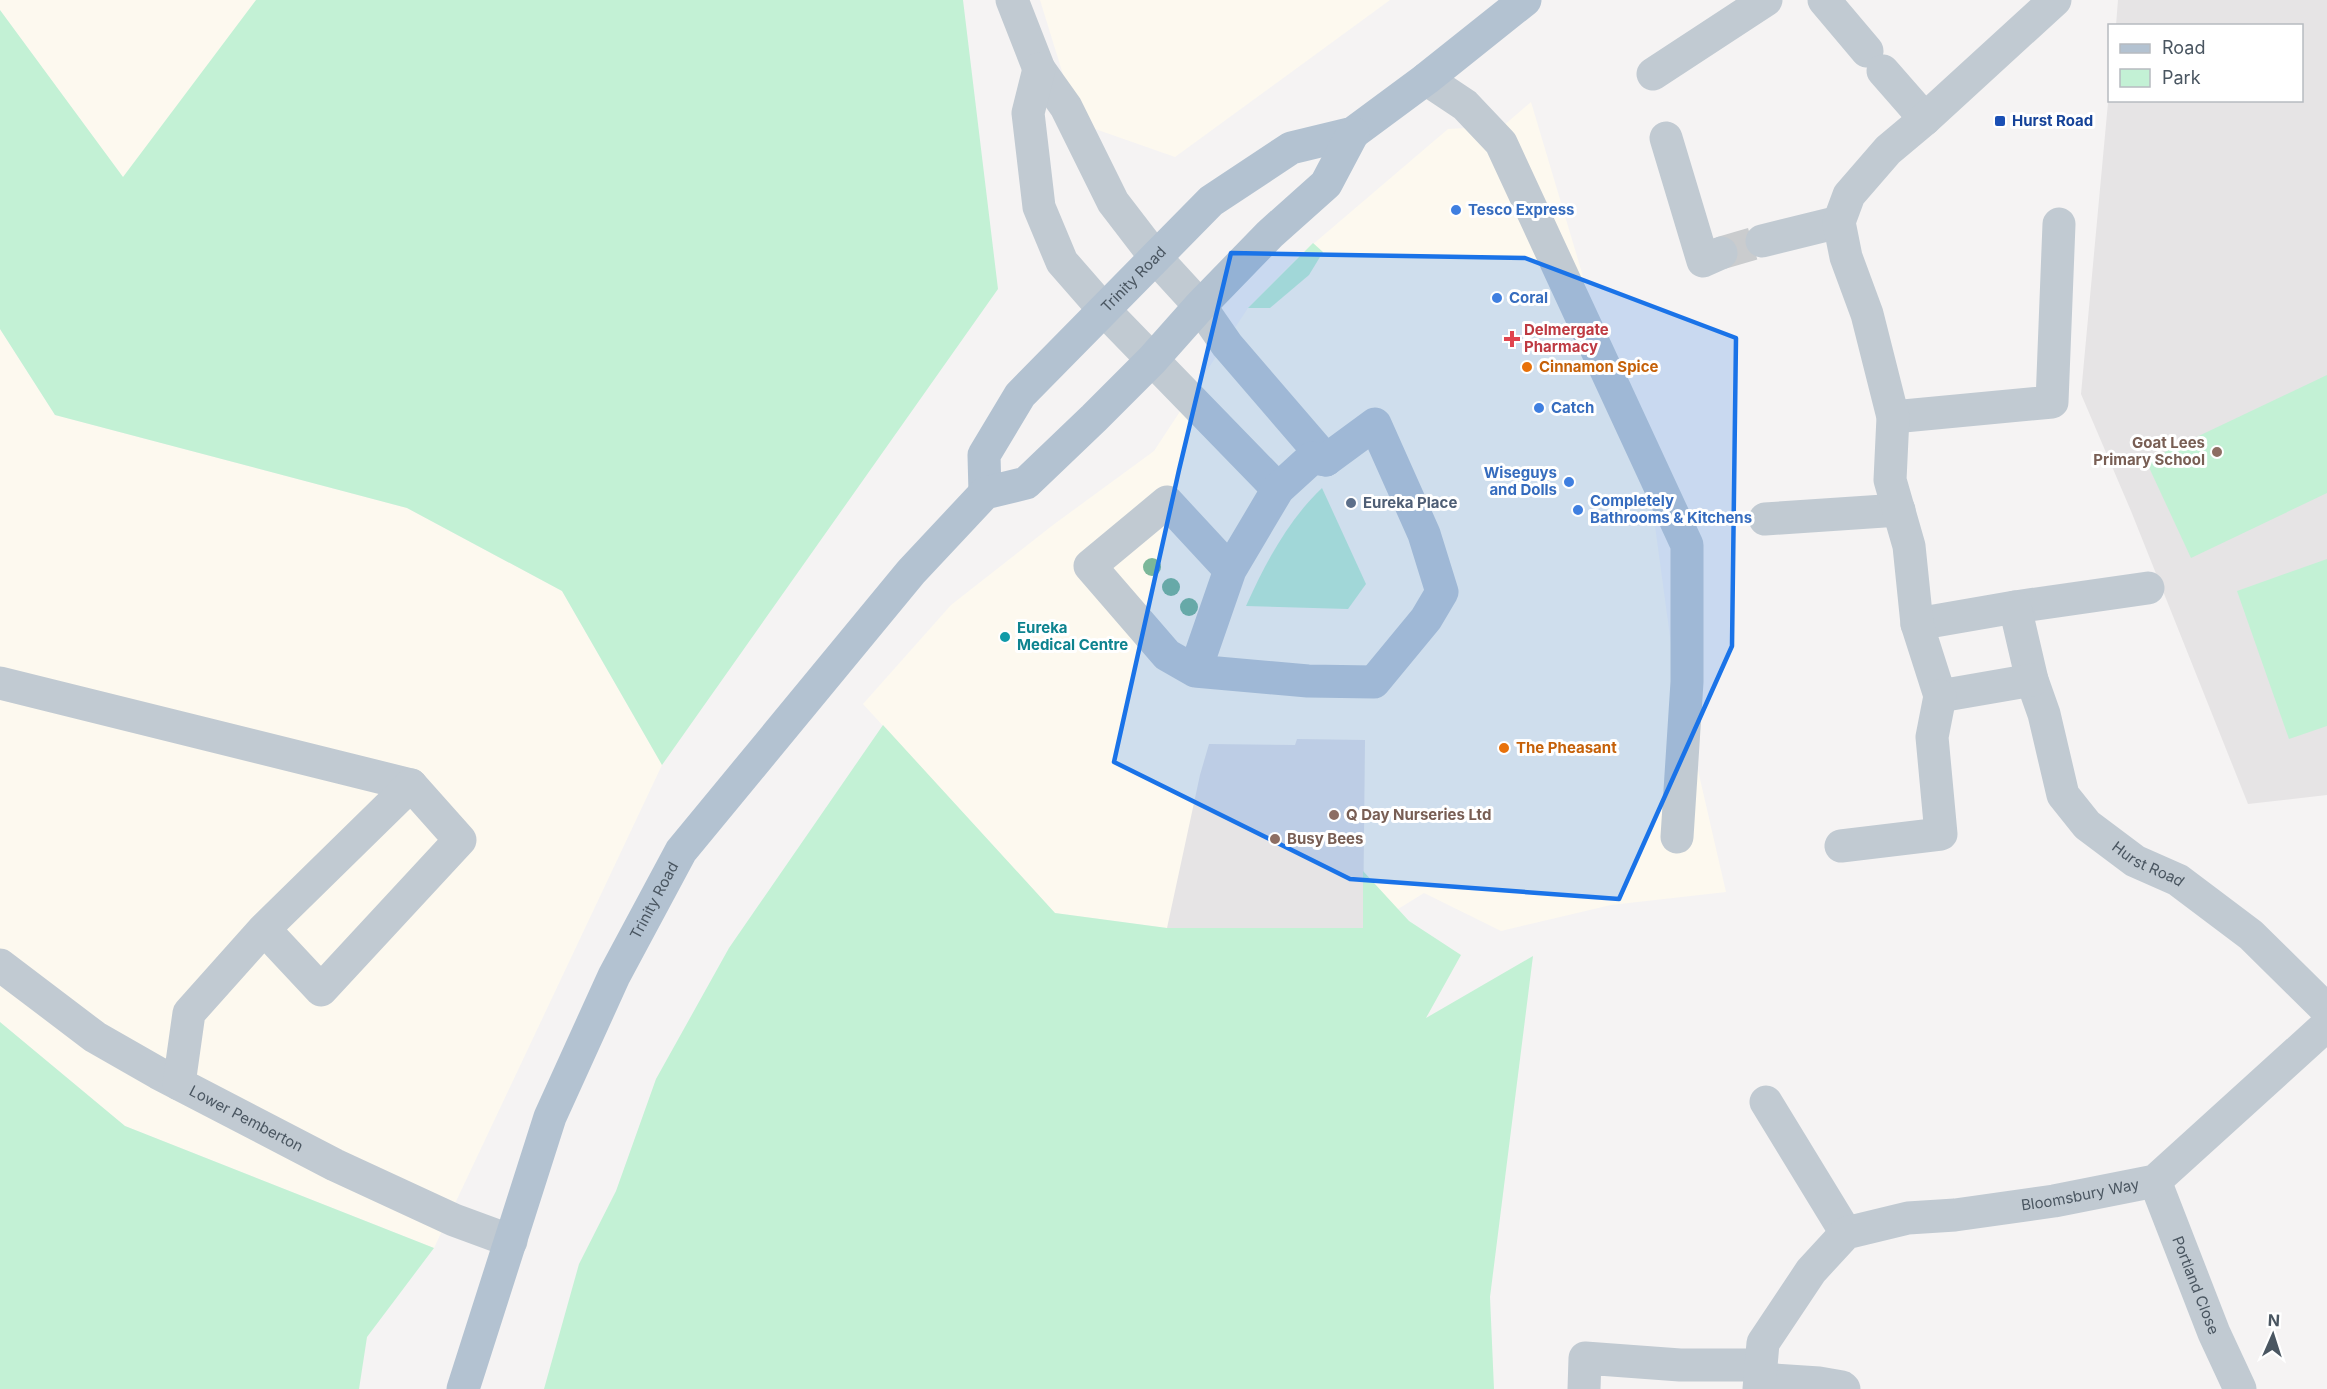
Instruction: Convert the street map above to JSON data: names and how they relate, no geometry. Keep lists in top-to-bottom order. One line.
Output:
{"streets":{"main road":["Trinity Road"],"street":["Hurst Road","Lower Pemberton","Bloomsbury Way","Portland Close"]},"crossings":[["Trinity Road","Lower Pemberton"],["Bloomsbury Way","Portland Close"]],"places":{"transit":["Hurst Road"],"other":["Tesco Express","Coral","Cinnamon Spice","Catch","Goat Lees Primary School","Wiseguys and Dolls","Eureka Place","Completely Bathrooms & Kitchens","Eureka Medical Centre","The Pheasant","Q Day Nurseries Ltd","Busy Bees"],"health":["Delmergate Pharmacy"]},"legend":["Road","Park"],"north":"top"}
